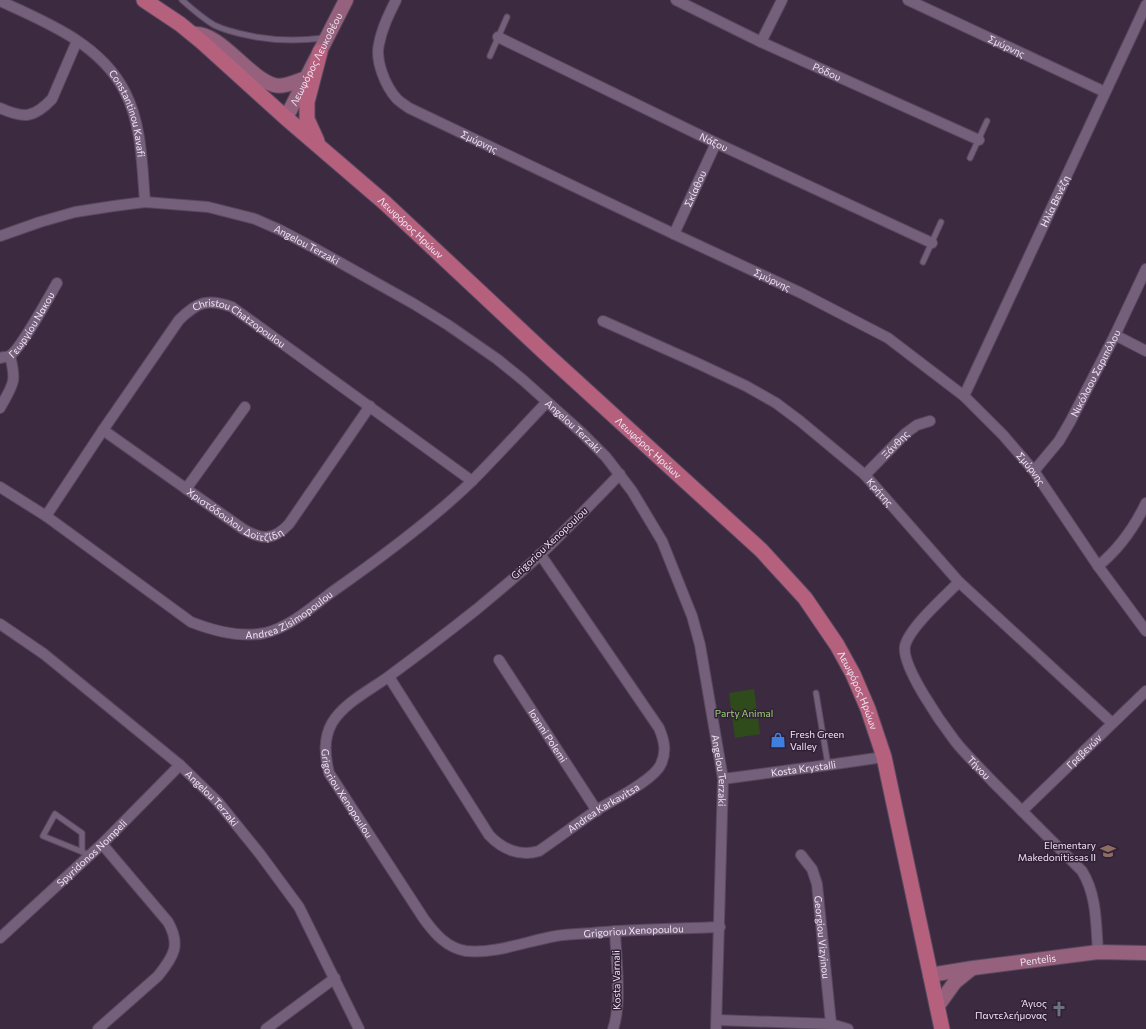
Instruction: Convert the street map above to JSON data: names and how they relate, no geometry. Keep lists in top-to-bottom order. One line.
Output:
{"streets":{"main road":["Λεωφόρος Ηρώων"],"street":["Σμύρνης","Λεωφόρος Λευκοθέου","Ρόδου","Constantinou Kavafi","Νάξου","Σκίαθου","Ηλία Βενέζη","Angelou Terzaki","Γεωργίου Νακου","Christou Chatzopoulou","Νικόλαου Σαριπόλου","Ξάνθης","Κρήτης","Χριστόδουλου Δοϊτζίδη","Grigoriou Xenopoulou","Andrea Zisimopoulou","Ioanni Polemi","Γρεβενών","Τήνου","Kosta Krystalli","Andrea Karkavitsa","Spyridonos Nompeli","Georgiou Vizyinou","Pentelis","Kosta Varnali"]},"crossings":[["Σμύρνης","Σκίαθου"],["Σμύρνης","Ηλία Βενέζη"],["Σμύρνης","Νικόλαου Σαριπόλου"],["Λεωφόρος Λευκοθέου","Λεωφόρος Ηρώων"],["Constantinou Kavafi","Angelou Terzaki"],["Νάξου","Σκίαθου"],["Λεωφόρος Ηρώων","Kosta Krystalli"],["Λεωφόρος Ηρώων","Pentelis"],["Angelou Terzaki","Grigoriou Xenopoulou"],["Angelou Terzaki","Andrea Zisimopoulou"],["Angelou Terzaki","Kosta Krystalli"],["Angelou Terzaki","Spyridonos Nompeli"],["Christou Chatzopoulou","Χριστόδουλου Δοϊτζίδη"],["Christou Chatzopoulou","Andrea Zisimopoulou"],["Ξάνθης","Κρήτης"],["Κρήτης","Γρεβενών"],["Κρήτης","Τήνου"],["Grigoriou Xenopoulou","Andrea Karkavitsa"],["Grigoriou Xenopoulou","Kosta Varnali"],["Ioanni Polemi","Andrea Karkavitsa"],["Γρεβενών","Τήνου"],["Τήνου","Pentelis"]],"parks":["Party Animal"],"places":{"shop":["Fresh Green Valley"],"school or university":["Elementary Makedonitissas II"],"church":["Άγιος Παντελεήμονας"]}}
